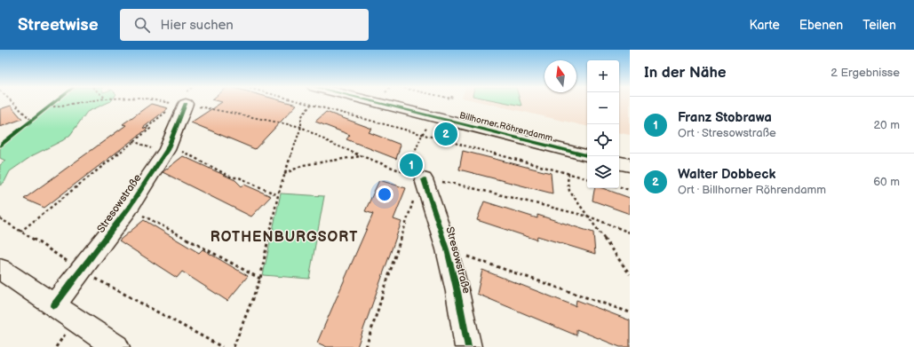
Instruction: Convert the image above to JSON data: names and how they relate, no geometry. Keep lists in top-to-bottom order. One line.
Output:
{"streets":{"street":["Billhorner Röhrendamm","Stresowstraße"]},"districts":["ROTHENBURGSORT"],"north":"top","page":{"header":"Streetwise","search":"Hier suchen","nav":["Karte","Ebenen","Teilen"],"heading":["In der Nähe","2 Ergebnisse"],"map_buttons":["+","−"],"list":[{"mark":"1","name":"Franz Stobrawa","note":"Ort · Stresowstraße","value":"20 m"},{"mark":"2","name":"Walter Dobbeck","note":"Ort · Billhorner Röhrendamm","value":"60 m"}],"pins":["2","1"]}}
